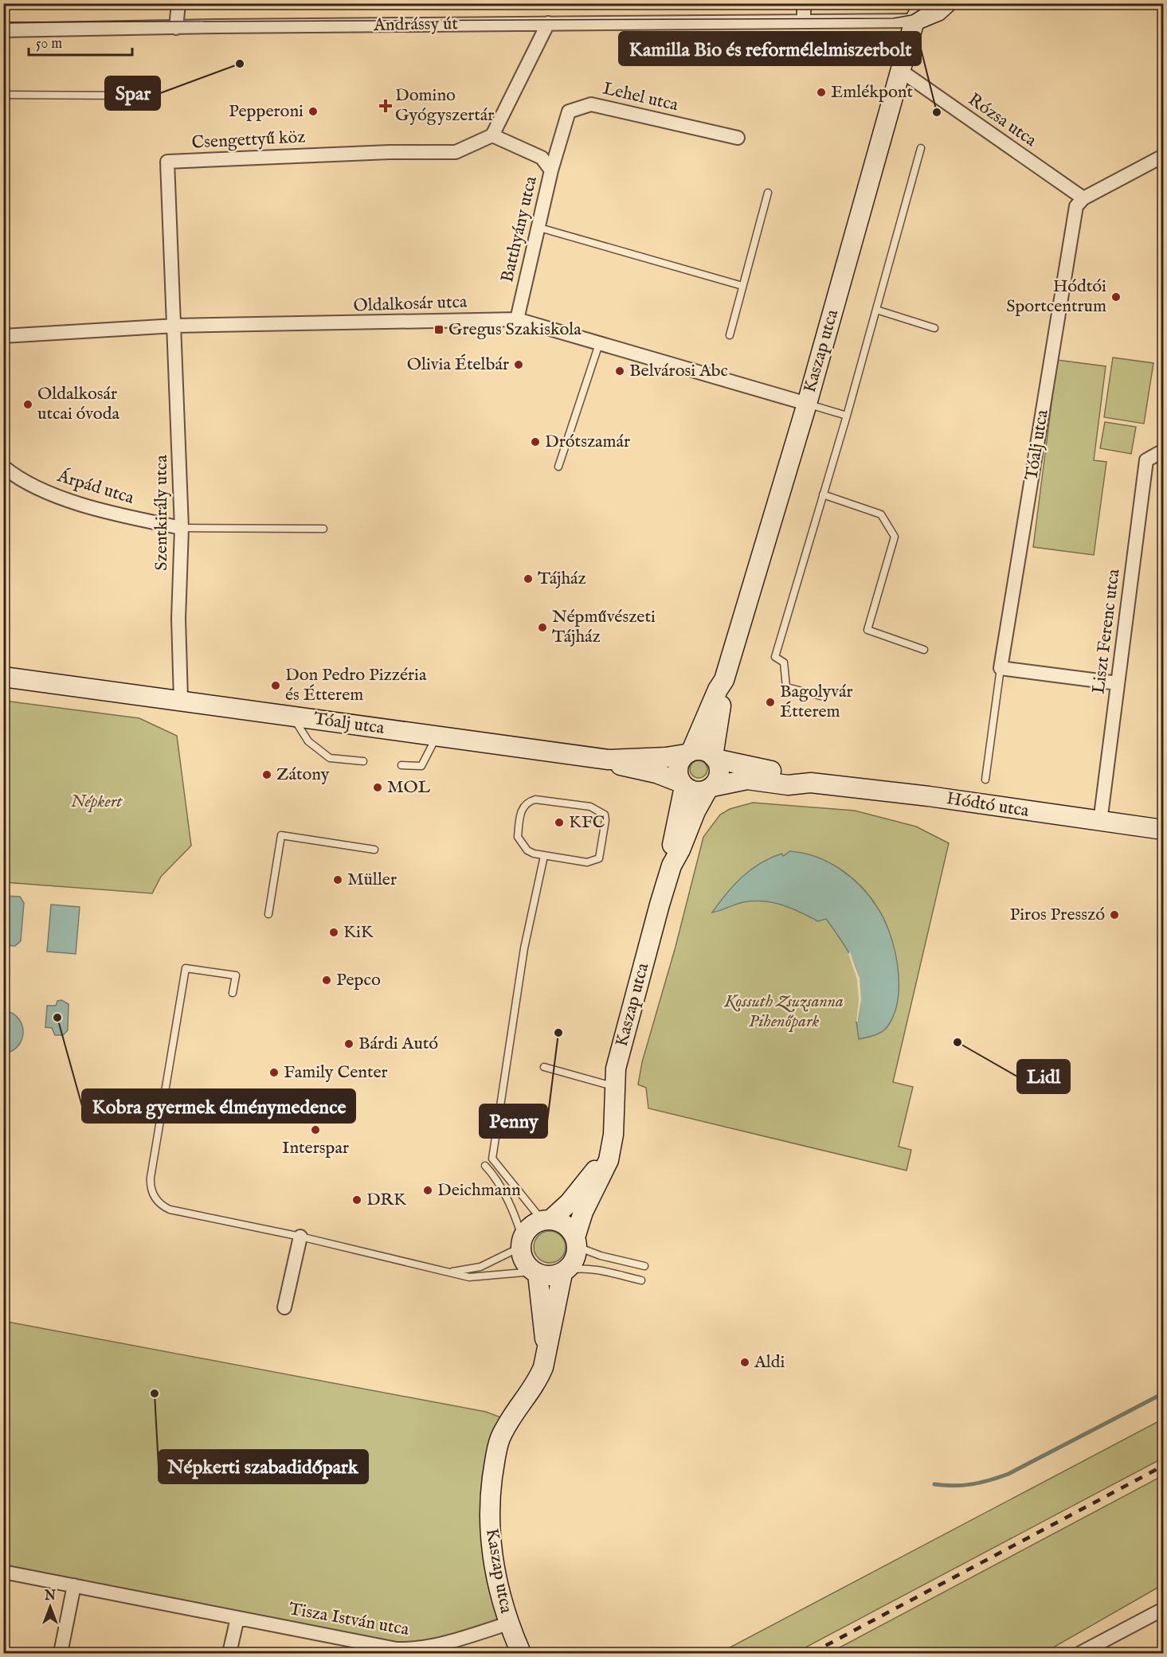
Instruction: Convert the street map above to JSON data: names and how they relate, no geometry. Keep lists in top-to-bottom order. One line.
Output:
{"streets":{"street":["Andrássy út","Lehel utca","Rózsa utca","Csengettyű köz","Batthyány utca","Oldalkosár utca","Kaszap utca","Tóalj utca","Árpád utca","Szentkirály utca","Liszt Ferenc utca","Hódtó utca","Tisza István utca"]},"crossings":[["Andrássy út","Kaszap utca"],["Lehel utca","Batthyány utca"],["Rózsa utca","Kaszap utca"],["Rózsa utca","Tóalj utca"],["Csengettyű köz","Batthyány utca"],["Csengettyű köz","Oldalkosár utca"],["Csengettyű köz","Szentkirály utca"],["Batthyány utca","Oldalkosár utca"],["Oldalkosár utca","Kaszap utca"],["Oldalkosár utca","Szentkirály utca"],["Kaszap utca","Tóalj utca"],["Kaszap utca","Hódtó utca"],["Kaszap utca","Tisza István utca"],["Tóalj utca","Szentkirály utca"],["Tóalj utca","Hódtó utca"],["Árpád utca","Szentkirály utca"],["Liszt Ferenc utca","Hódtó utca"]],"parks":["Népkert","Kossuth Zsuzsanna Pihenőpark"],"places":{"other":["Spar","Emlékpont","Pepperoni","Kamilla Bio és reformélelmiszerbolt","Hódtói Sportcentrum","Olivia Ételbár","Belvárosi Abc","Oldalkosár utcai óvoda","Drótszamár","Tájház","Népművészeti Tájház","Don Pedro Pizzéria és Étterem","Bagolyvár Étterem","Zátony","MOL","KFC","Müller","Piros Presszó","KiK","Pepco","Kobra gyermek élménymedence","Penny","Lidl","Bárdi Autó","Family Center","Interspar","Deichmann","DRK","Aldi","Népkerti szabadidőpark"],"health":["Domino Gyógyszertár"],"transit":["Gregus Szakiskola"]},"scale_bar":"50 m","north":"top"}
